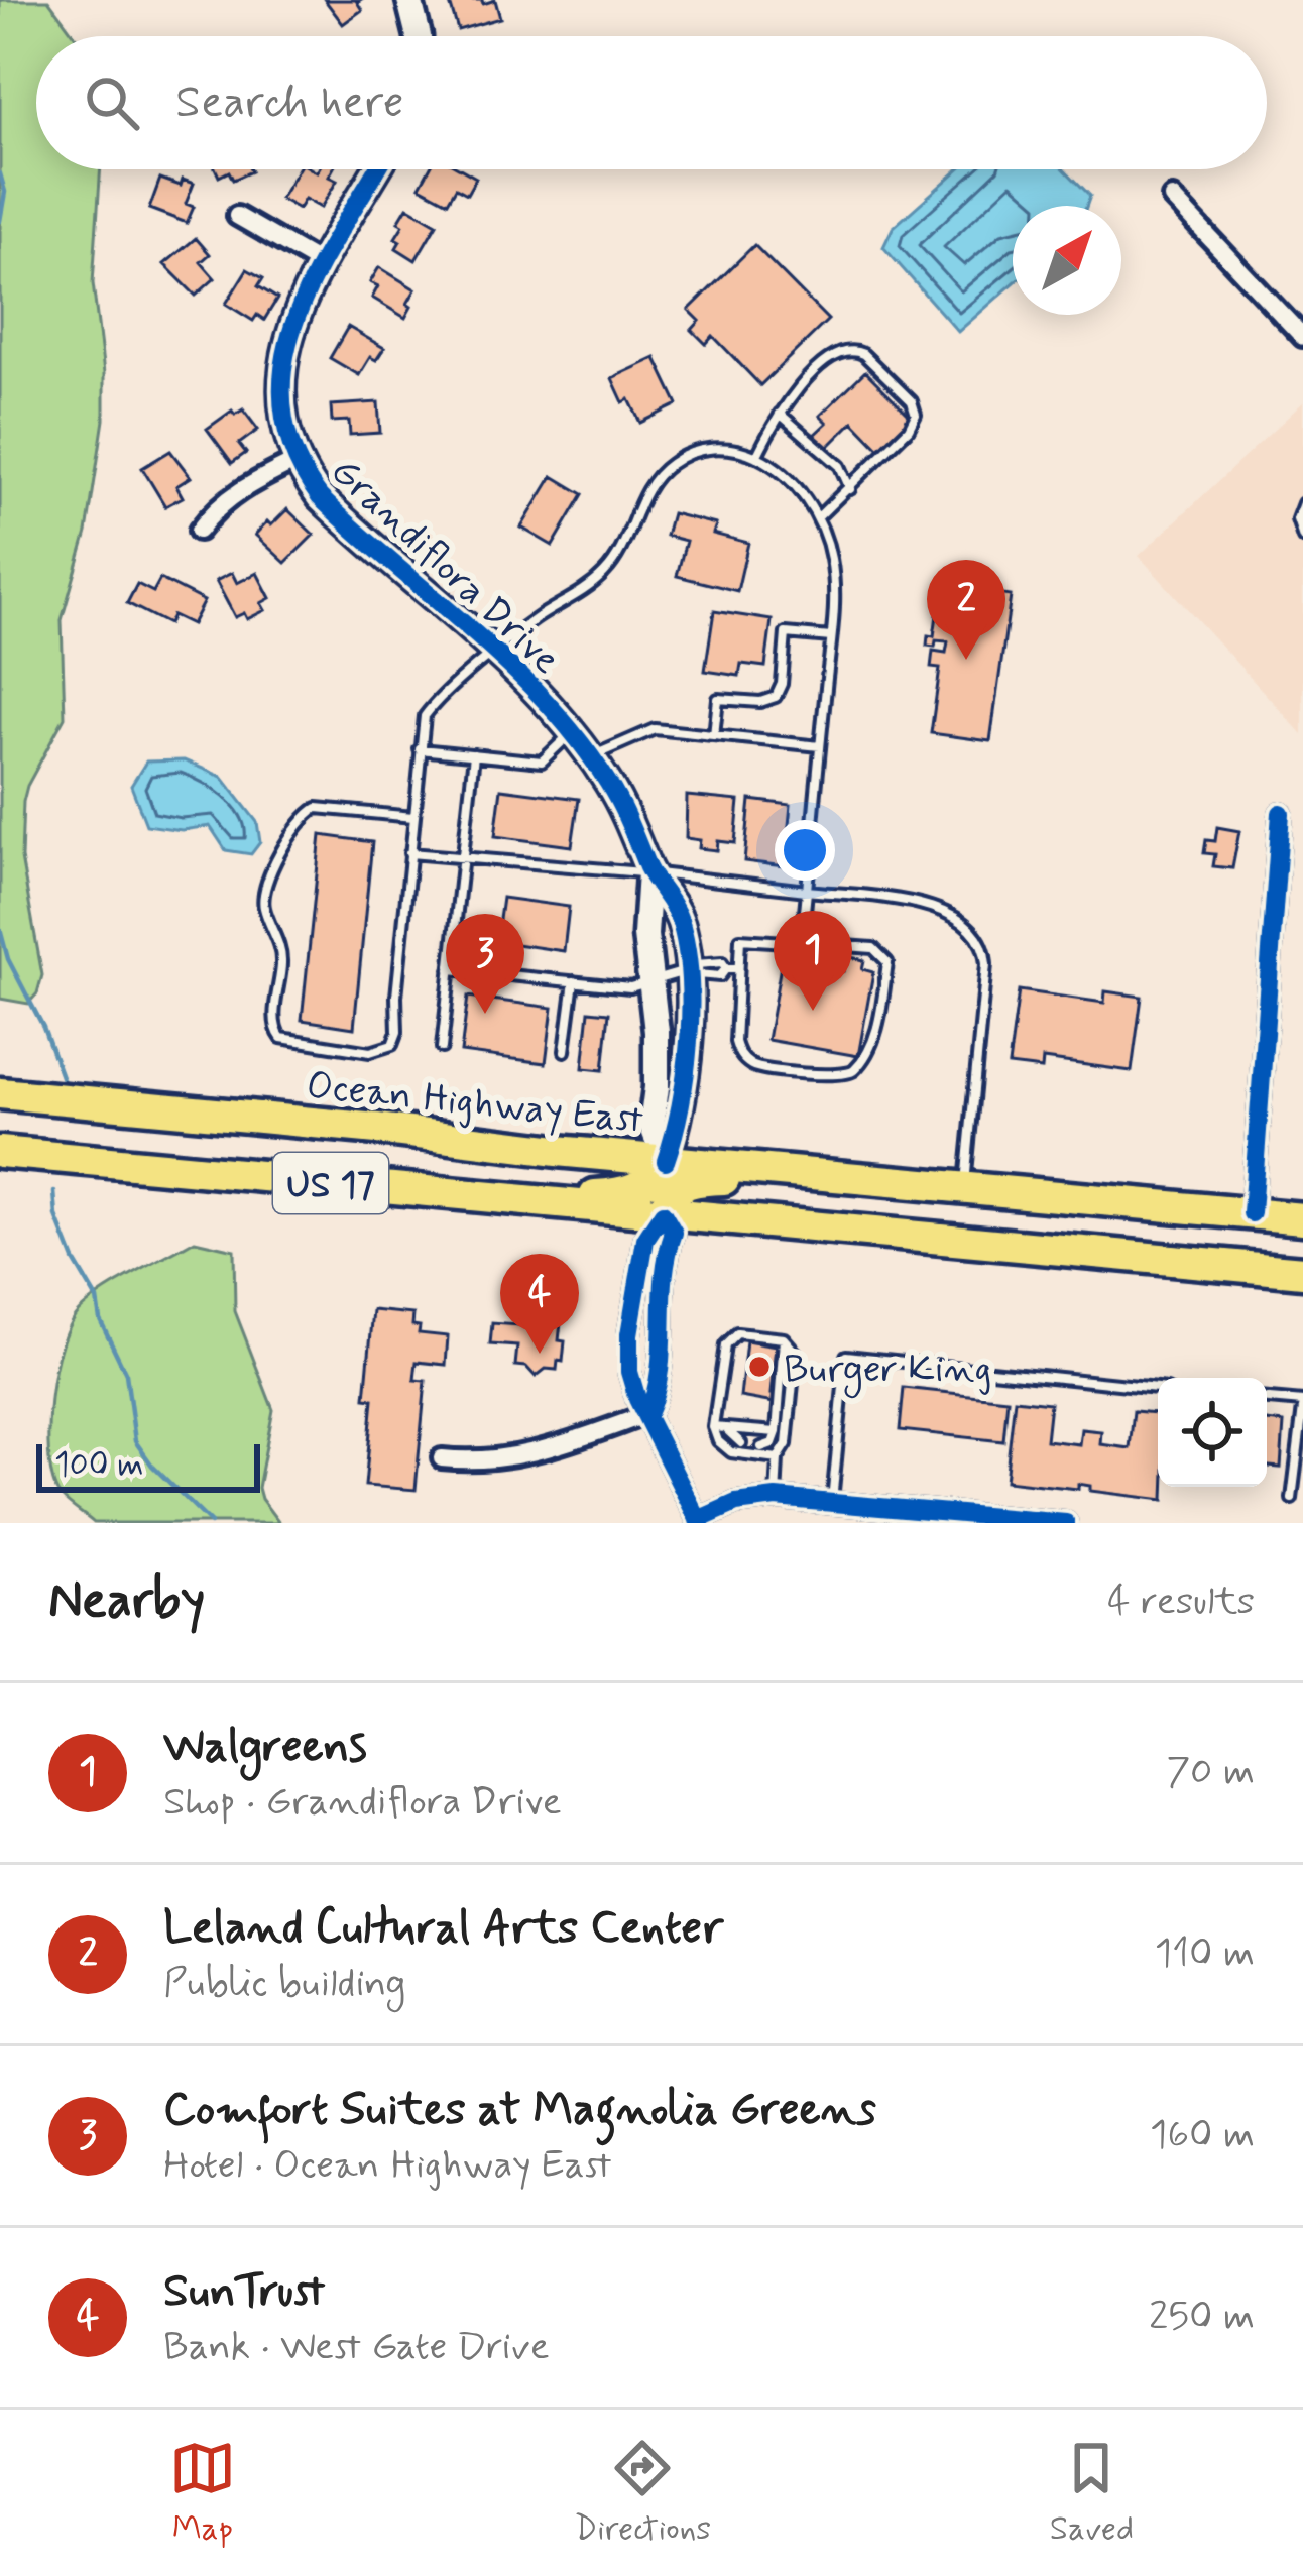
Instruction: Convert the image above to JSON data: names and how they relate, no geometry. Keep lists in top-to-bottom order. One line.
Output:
{"streets":{"highway":["Ocean Highway East","US 17"],"street":["Grandiflora Drive"]},"crossings":[["Grandiflora Drive","Ocean Highway East"]],"places":["Burger King"],"scale_bar":"100 m","north":"top right","page":{"search":"Search here","pins":["2","1","3","4"],"scale":"100 m","heading":["Nearby","4 results"],"list":[{"mark":"1","name":"Walgreens","note":"Shop · Grandiflora Drive","value":"70 m"},{"mark":"2","name":"Leland Cultural Arts Center","note":"Public building","value":"110 m"},{"mark":"3","name":"Comfort Suites at Magnolia Greens","note":"Hotel · Ocean Highway East","value":"160 m"},{"mark":"4","name":"SunTrust","note":"Bank · West Gate Drive","value":"250 m"}],"nav":["Map","Directions","Saved"]}}
